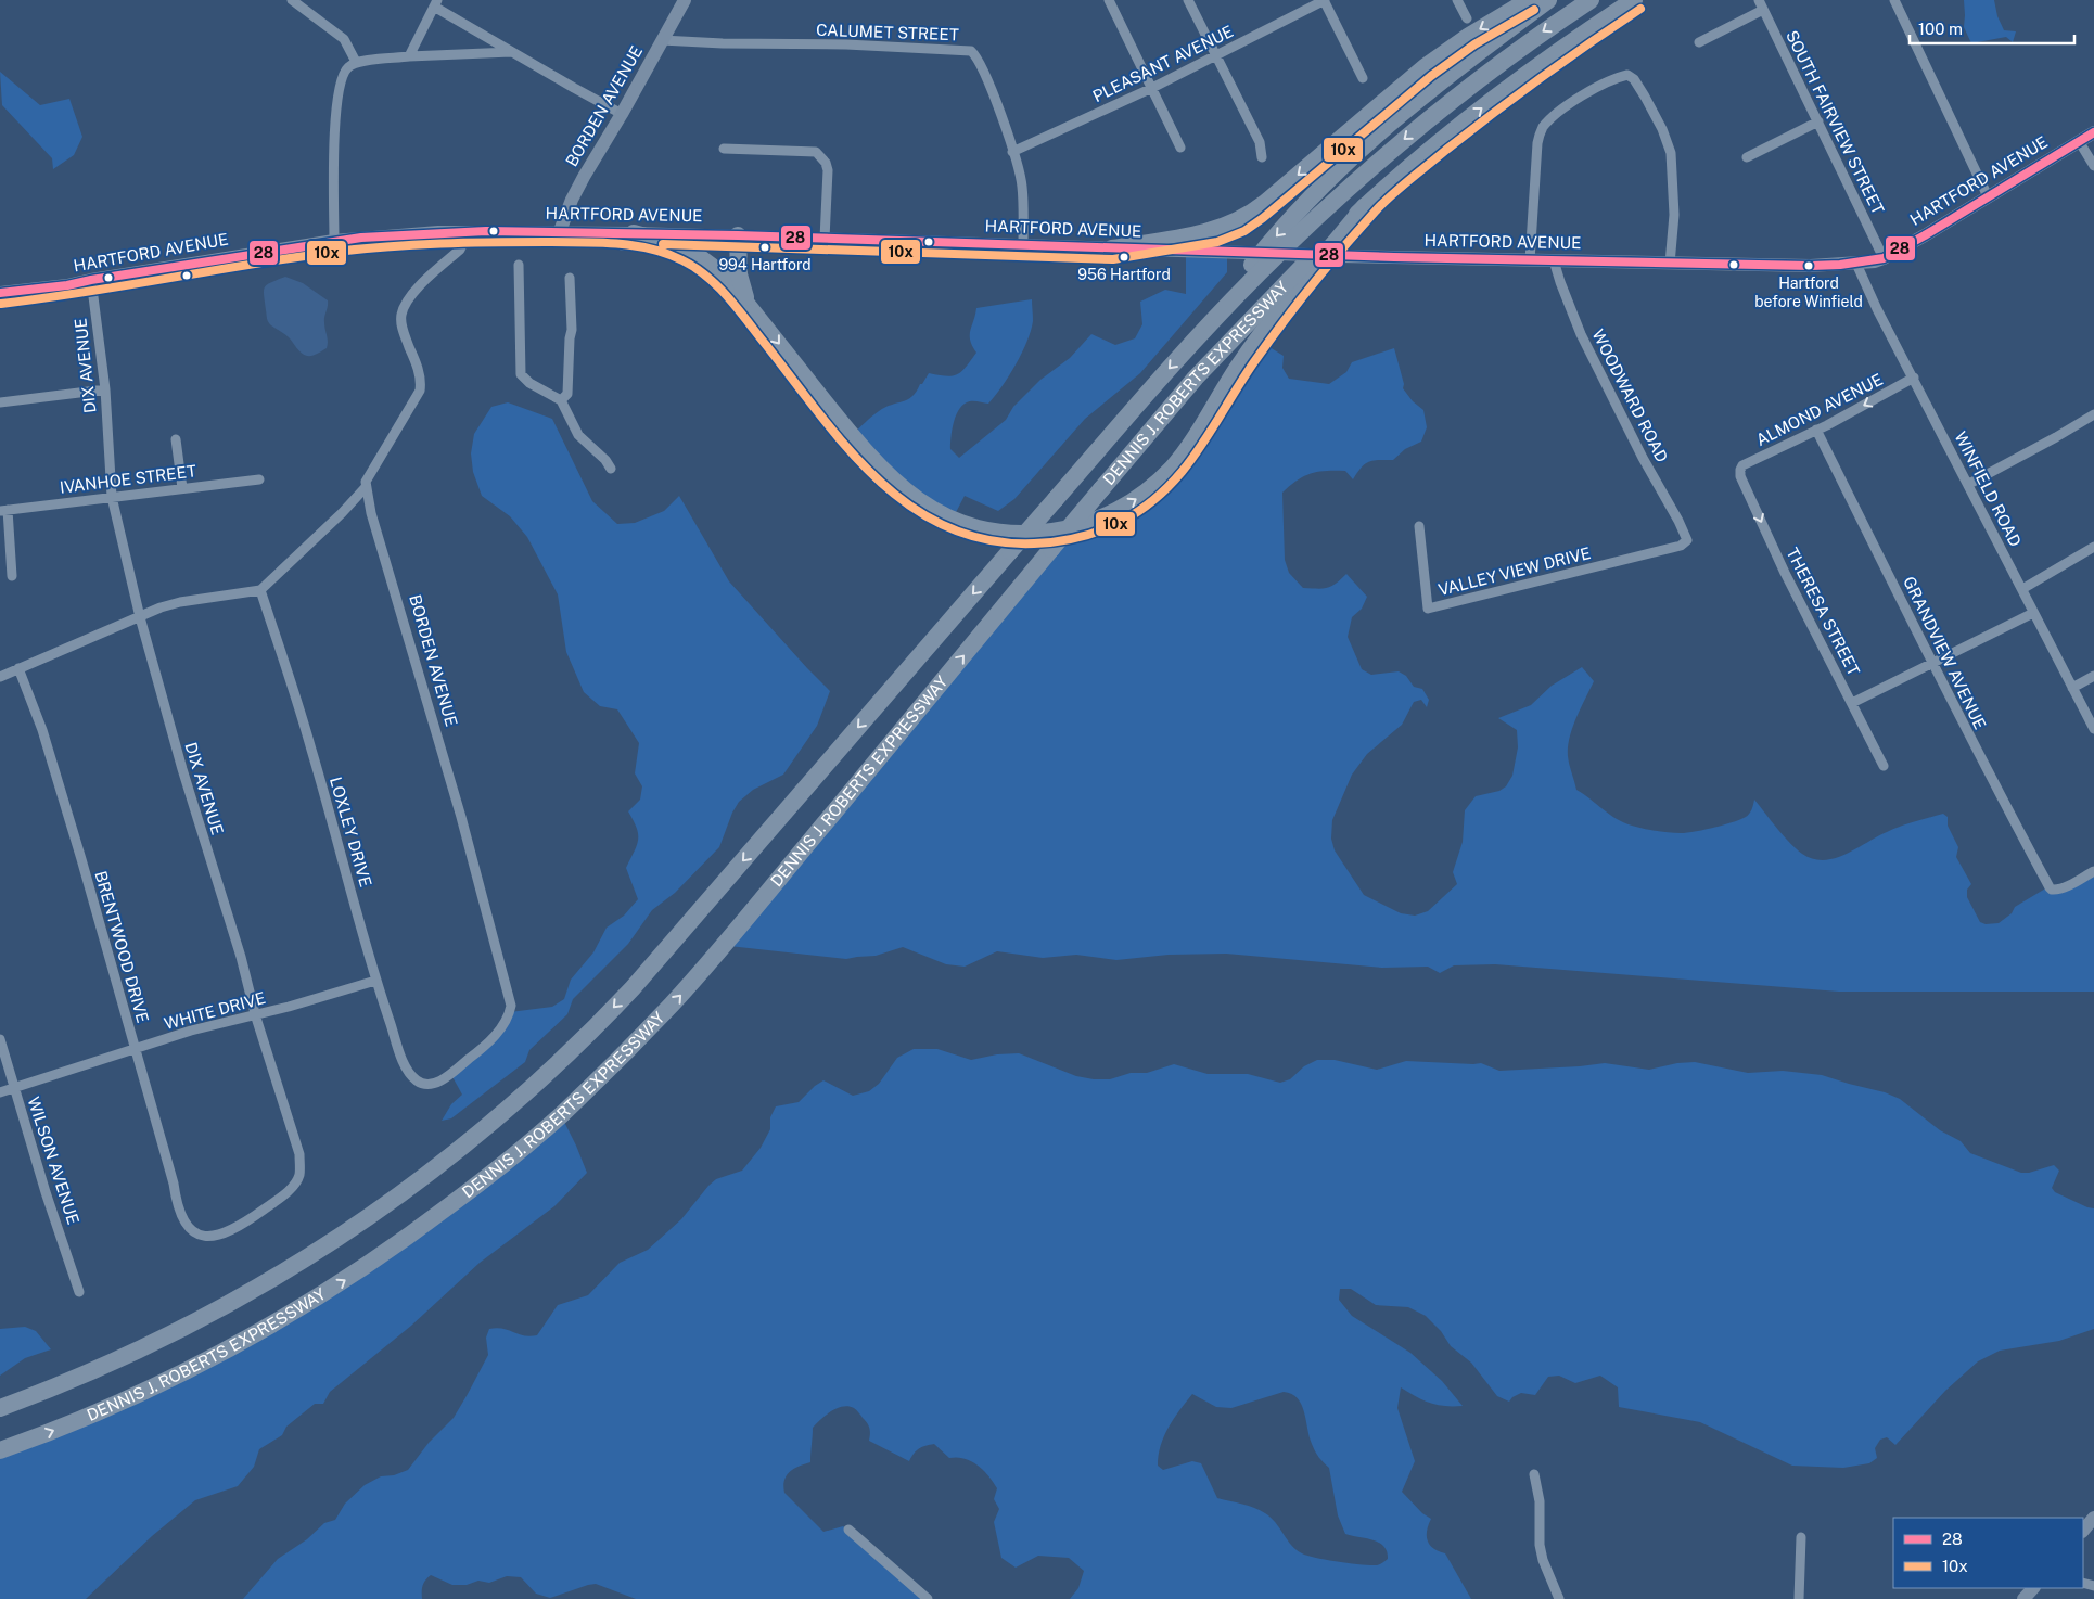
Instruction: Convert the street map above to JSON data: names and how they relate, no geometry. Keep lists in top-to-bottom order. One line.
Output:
{"streets":{"highway":["DENNIS J. ROBERTS EXPRESSWAY"],"main road":["BORDEN AVENUE","HARTFORD AVENUE"],"street":["CALUMET STREET","PLEASANT AVENUE","SOUTH FAIRVIEW STREET","DIX AVENUE","WOODWARD ROAD","ALMOND AVENUE","IVANHOE STREET","WINFIELD ROAD","VALLEY VIEW DRIVE","THERESA STREET","GRANDVIEW AVENUE","LOXLEY DRIVE","BRENTWOOD DRIVE","WHITE DRIVE","WILSON AVENUE"]},"crossings":[["CALUMET STREET","PLEASANT AVENUE"],["CALUMET STREET","BORDEN AVENUE"],["CALUMET STREET","HARTFORD AVENUE"],["BORDEN AVENUE","HARTFORD AVENUE"],["BORDEN AVENUE","LOXLEY DRIVE"],["SOUTH FAIRVIEW STREET","HARTFORD AVENUE"],["HARTFORD AVENUE","DIX AVENUE"],["HARTFORD AVENUE","WOODWARD ROAD"],["HARTFORD AVENUE","WINFIELD ROAD"],["DIX AVENUE","IVANHOE STREET"],["DIX AVENUE","BRENTWOOD DRIVE"],["DIX AVENUE","WHITE DRIVE"],["WOODWARD ROAD","VALLEY VIEW DRIVE"],["ALMOND AVENUE","WINFIELD ROAD"],["ALMOND AVENUE","THERESA STREET"],["ALMOND AVENUE","GRANDVIEW AVENUE"],["LOXLEY DRIVE","WHITE DRIVE"],["BRENTWOOD DRIVE","WHITE DRIVE"],["WHITE DRIVE","WILSON AVENUE"]],"one_way":["ALMOND AVENUE","THERESA STREET"],"places":["994 Hartford","956 Hartford","Hartford before Winfield"],"lines":["transit line 10x","transit line 28"],"legend":["28","10x"],"scale_bar":"100 m"}
